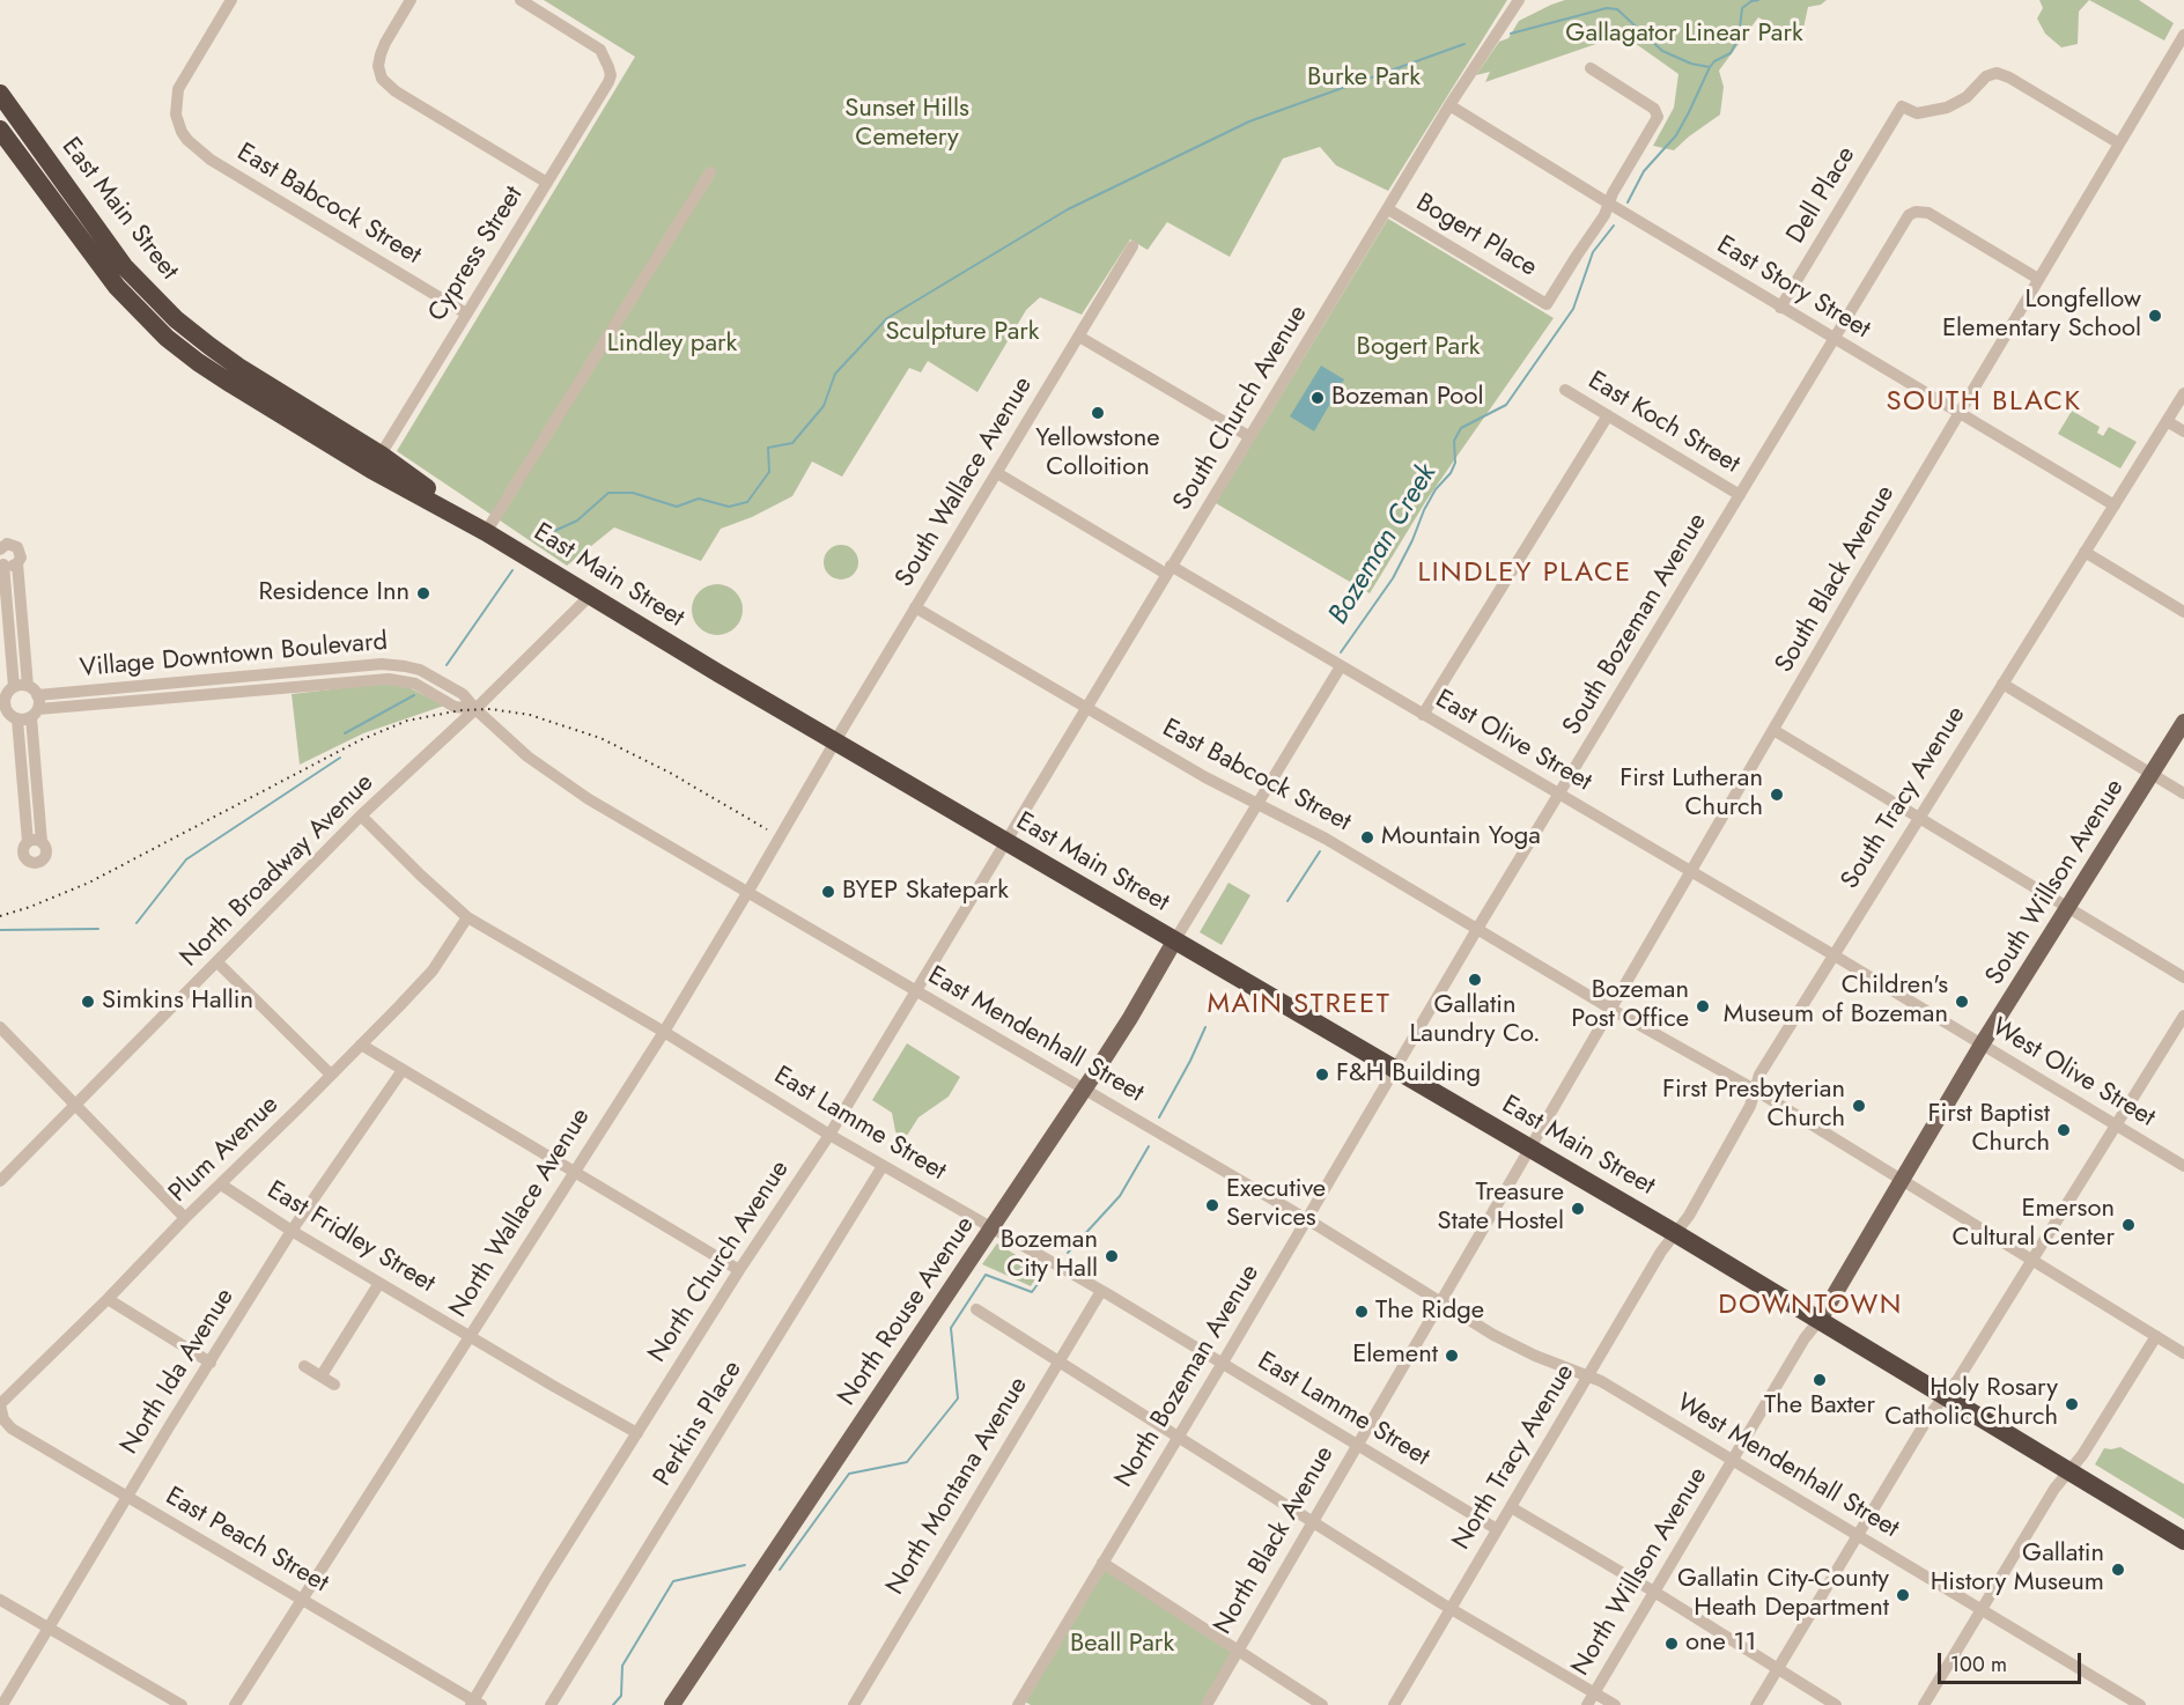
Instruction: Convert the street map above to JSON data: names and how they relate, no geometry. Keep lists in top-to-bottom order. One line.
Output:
{"streets":{"highway":["East Main Street"],"main road":["South Willson Avenue","North Rouse Avenue"],"street":["Dell Place","East Babcock Street","Bogert Place","Cypress Street","East Story Street","South Church Avenue","East Koch Street","South Wallace Avenue","South Black Avenue","South Bozeman Avenue","Village Downtown Boulevard","East Olive Street","South Tracy Avenue","North Broadway Avenue","East Mendenhall Street","West Olive Street","East Lamme Street","Plum Avenue","North Wallace Avenue","East Fridley Street","North Church Avenue","North Ida Avenue","North Bozeman Avenue","Perkins Place","North Tracy Avenue","West Mendenhall Street","North Montana Avenue","East Peach Street","North Black Avenue","North Willson Avenue"]},"crossings":[["Dell Place","East Story Street"],["Dell Place","South Black Avenue"],["East Babcock Street","Cypress Street"],["East Babcock Street","South Church Avenue"],["East Babcock Street","South Wallace Avenue"],["East Babcock Street","South Black Avenue"],["East Babcock Street","South Bozeman Avenue"],["East Babcock Street","South Tracy Avenue"],["East Babcock Street","South Willson Avenue"],["East Main Street","Cypress Street"],["East Main Street","South Church Avenue"],["East Main Street","South Wallace Avenue"],["East Main Street","South Black Avenue"],["East Main Street","South Bozeman Avenue"],["East Main Street","South Tracy Avenue"],["East Main Street","North Broadway Avenue"],["East Main Street","South Willson Avenue"],["East Main Street","North Wallace Avenue"],["East Main Street","North Church Avenue"],["East Main Street","North Rouse Avenue"],["East Main Street","North Bozeman Avenue"],["East Main Street","North Tracy Avenue"],["East Main Street","North Black Avenue"],["East Main Street","North Willson Avenue"],["Bogert Place","East Story Street"],["Bogert Place","South Church Avenue"],["East Story Street","South Church Avenue"],["East Story Street","South Black Avenue"],["East Story Street","South Bozeman Avenue"],["East Story Street","South Tracy Avenue"],["South Church Avenue","East Olive Street"],["South Church Avenue","North Church Avenue"],["East Koch Street","South Bozeman Avenue"],["South Wallace Avenue","East Olive Street"],["South Wallace Avenue","North Wallace Avenue"],["South Black Avenue","South Bozeman Avenue"],["South Black Avenue","East Olive Street"],["South Black Avenue","North Black Avenue"],["South Bozeman Avenue","East Olive Street"],["South Bozeman Avenue","North Bozeman Avenue"],["Village Downtown Boulevard","North Broadway Avenue"],["Village Downtown Boulevard","East Mendenhall Street"],["East Olive Street","South Tracy Avenue"],["East Olive Street","West Olive Street"],["South Tracy Avenue","West Olive Street"],["South Tracy Avenue","North Tracy Avenue"],["North Broadway Avenue","East Mendenhall Street"],["North Broadway Avenue","East Lamme Street"],["South Willson Avenue","West Olive Street"],["South Willson Avenue","North Willson Avenue"],["East Mendenhall Street","North Wallace Avenue"],["East Mendenhall Street","North Church Avenue"],["East Mendenhall Street","North Rouse Avenue"],["East Mendenhall Street","North Bozeman Avenue"],["East Mendenhall Street","North Tracy Avenue"],["East Mendenhall Street","West Mendenhall Street"],["East Mendenhall Street","North Black Avenue"],["East Lamme Street","Plum Avenue"],["East Lamme Street","North Wallace Avenue"],["East Lamme Street","North Church Avenue"],["East Lamme Street","North Rouse Avenue"],["East Lamme Street","North Bozeman Avenue"],["East Lamme Street","Perkins Place"],["East Lamme Street","North Tracy Avenue"],["East Lamme Street","North Montana Avenue"],["East Lamme Street","North Black Avenue"],["Plum Avenue","East Fridley Street"],["Plum Avenue","East Peach Street"],["North Wallace Avenue","East Fridley Street"],["North Wallace Avenue","East Peach Street"],["East Fridley Street","North Church Avenue"],["East Fridley Street","North Ida Avenue"],["North Church Avenue","East Peach Street"],["North Ida Avenue","East Peach Street"],["North Tracy Avenue","West Mendenhall Street"],["West Mendenhall Street","North Willson Avenue"]],"districts":["SOUTH BLACK","LINDLEY PLACE","MAIN STREET","DOWNTOWN"],"water":["Bozeman Creek"],"parks":["Gallagator Linear Park","Burke Park","Sunset Hills Cemetery","Sculpture Park","Lindley park","Bogert Park","Beall Park"],"places":["Longfellow Elementary School","Bozeman Pool","Yellowstone Colloition","Residence Inn","First Lutheran Church","Mountain Yoga","BYEP Skatepark","Gallatin Laundry Co.","Simkins Hallin","Children's Museum of Bozeman","Bozeman Post Office","F&H Building","First Presbyterian Church","First Baptist Church","Executive Services","Treasure State Hostel","Emerson Cultural Center","Bozeman City Hall","The Ridge","Element","The Baxter","Holy Rosary Catholic Church","Gallatin History Museum","Gallatin City-County Heath Department","one 11"],"scale_bar":"100 m"}
